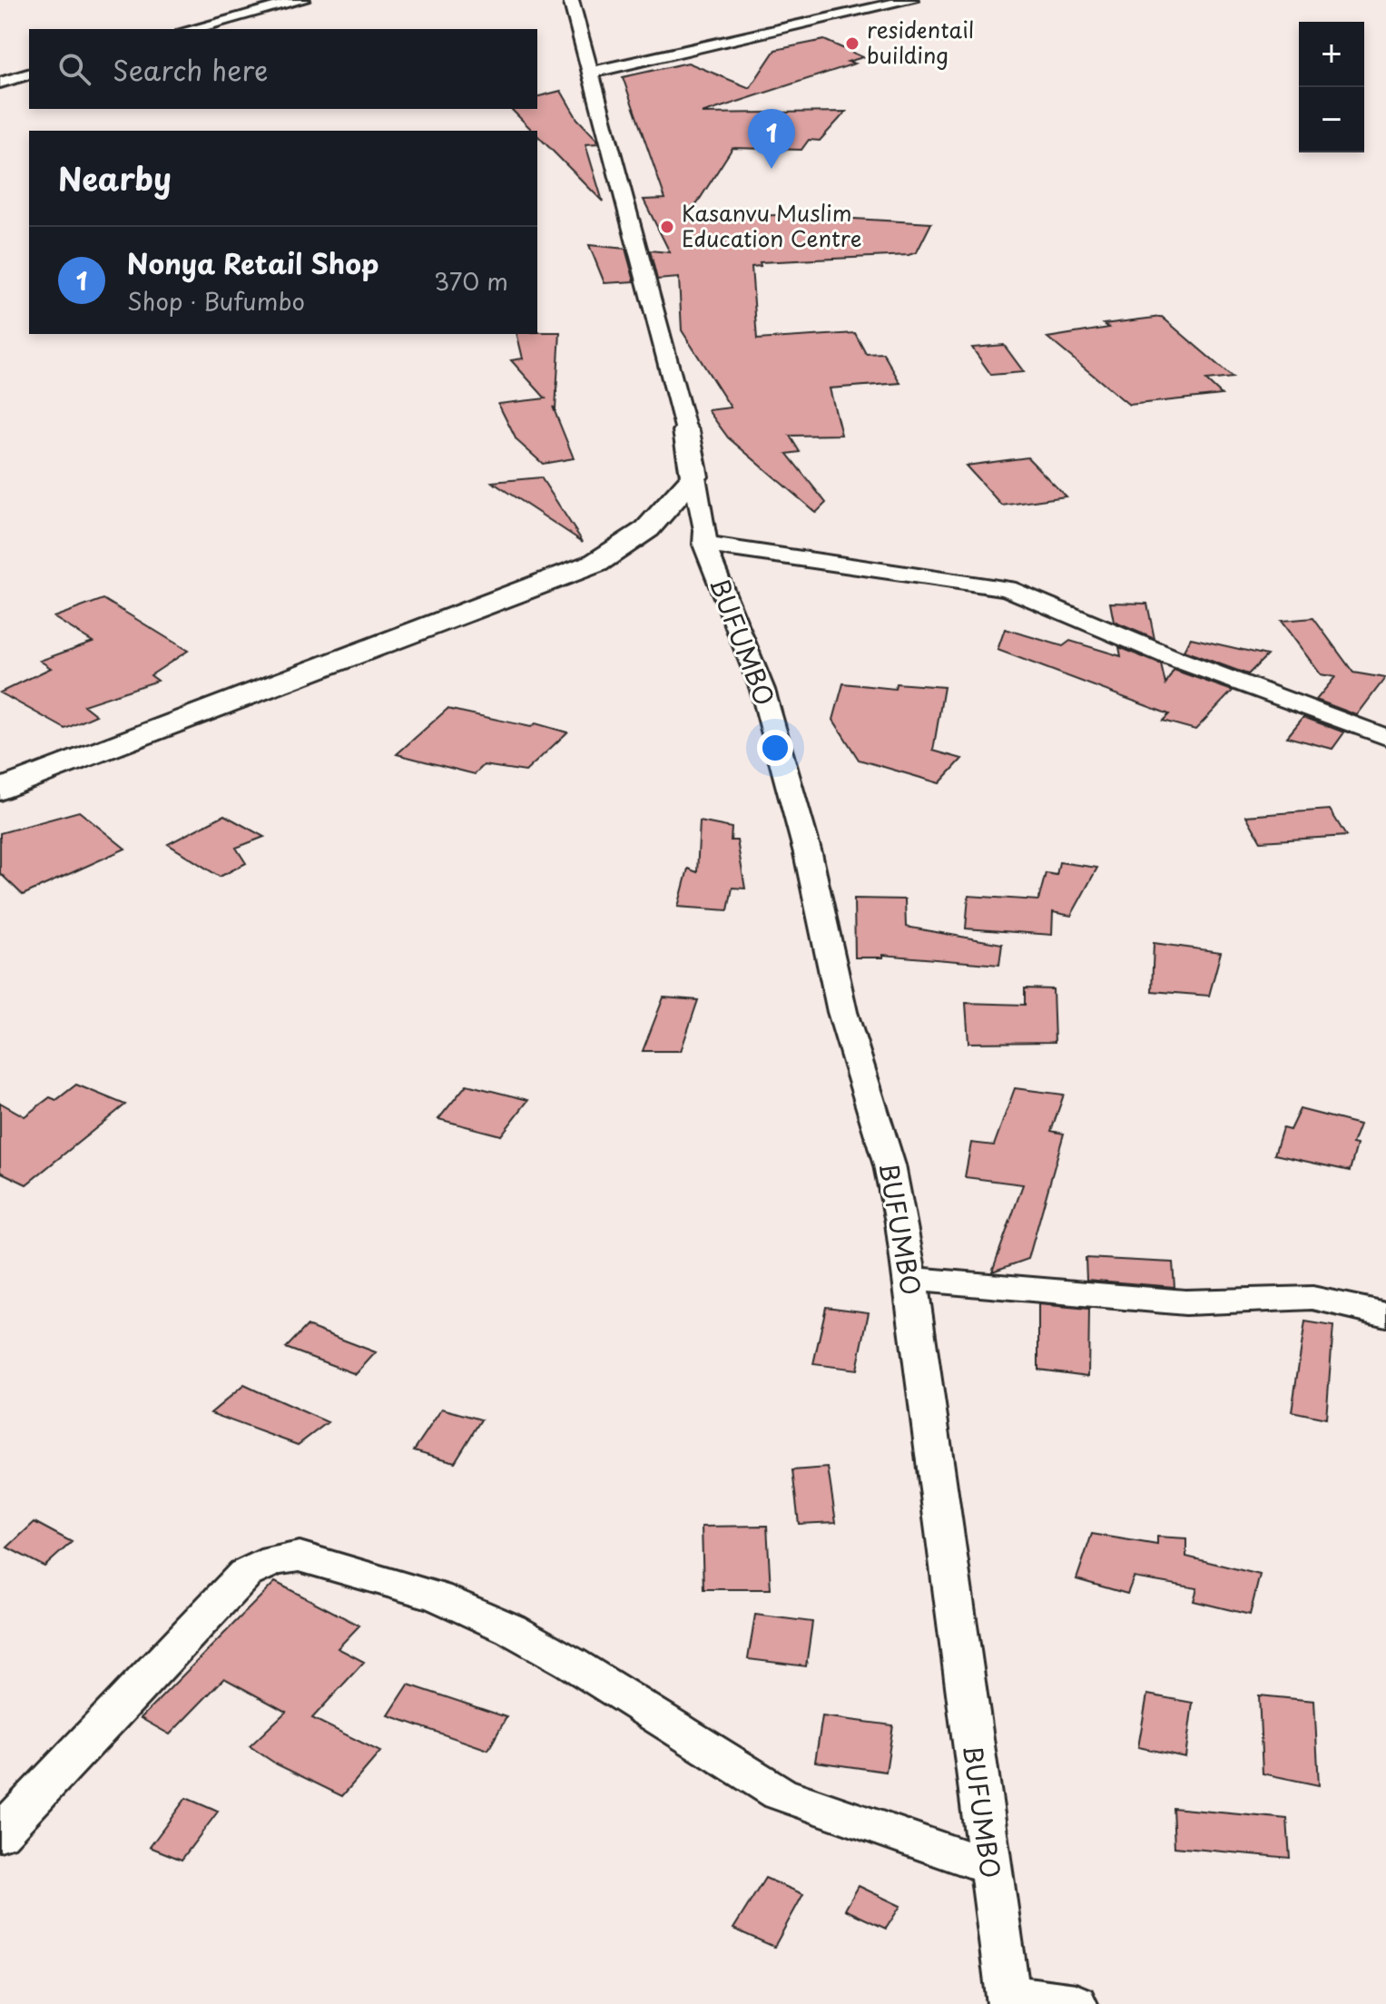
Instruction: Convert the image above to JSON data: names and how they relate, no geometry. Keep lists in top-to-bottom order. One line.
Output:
{"streets":{"street":["BUFUMBO"]},"places":["residentail building","Kasanvu Muslim Education Centre"],"page":{"map_buttons":["+","−"],"search":"Search here","pins":"1","heading":"Nearby","list":[{"mark":"1","name":"Nonya Retail Shop","note":"Shop · Bufumbo","value":"370 m"}]}}
